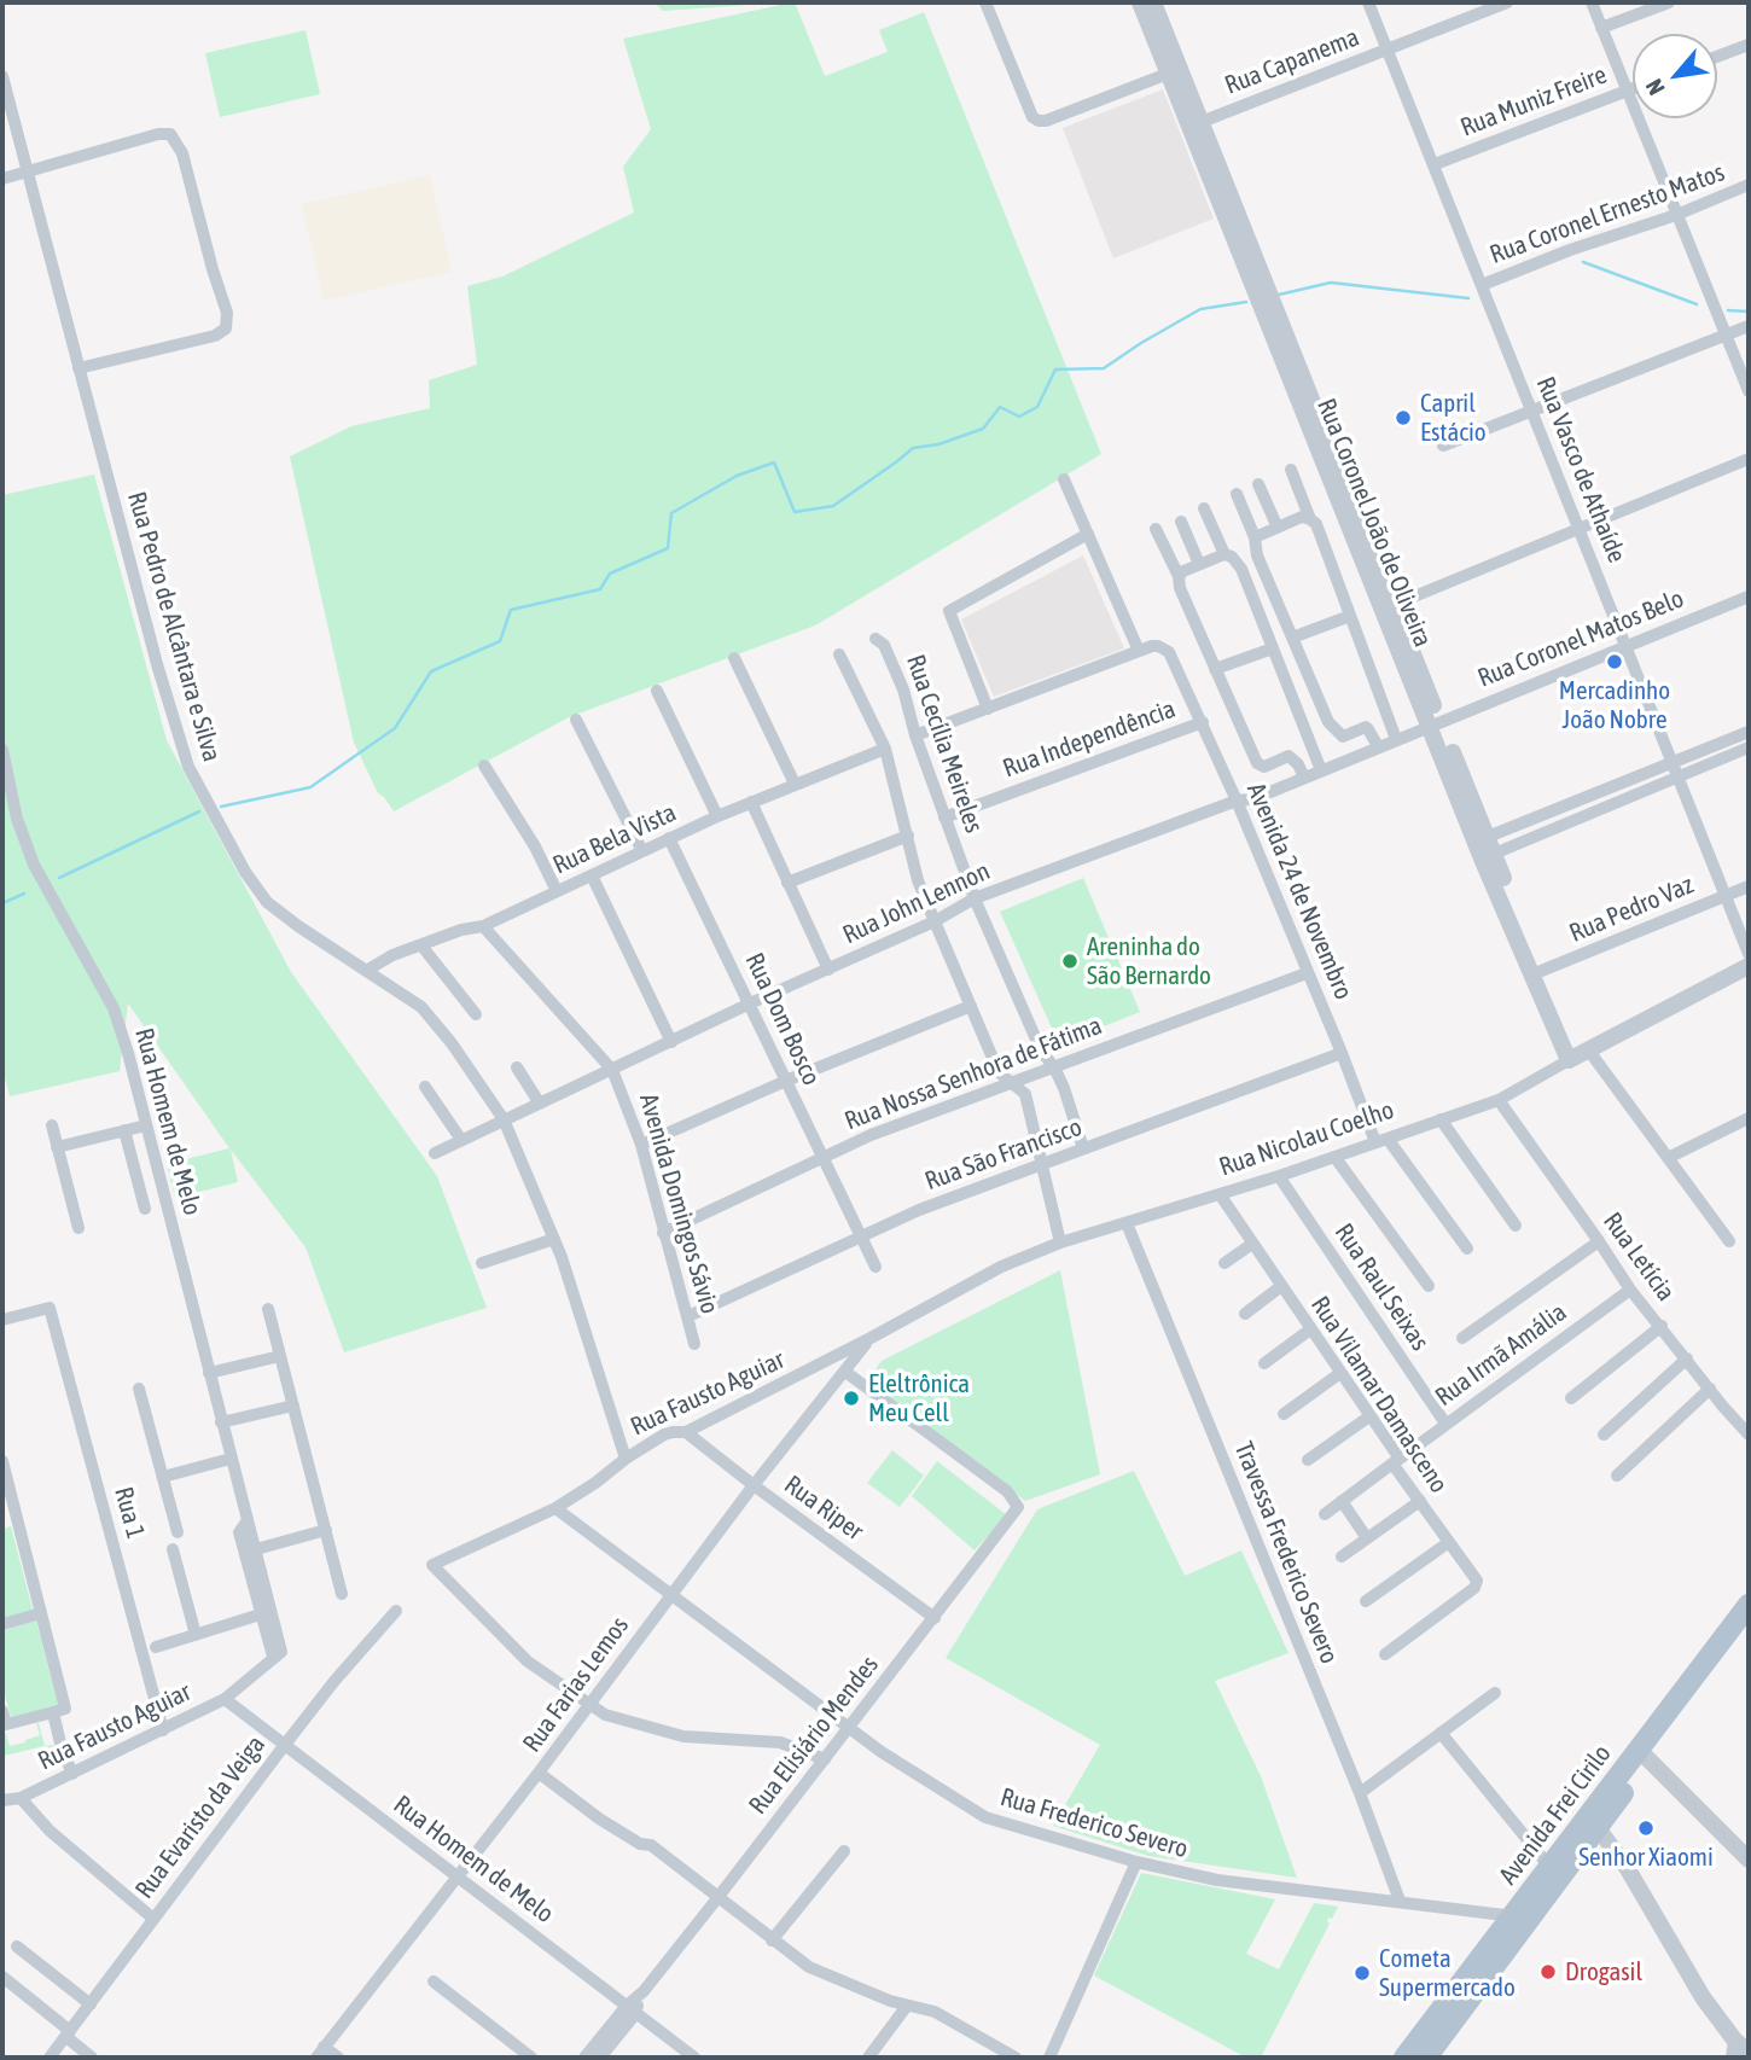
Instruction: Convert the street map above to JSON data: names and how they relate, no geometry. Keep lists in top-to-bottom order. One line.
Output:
{"streets":{"main road":["Avenida Frei Cirilo"],"street":["Rua Capanema","Rua Muniz Freire","Rua Coronel Ernesto Matos","Rua Vasco de Athaíde","Rua Coronel João de Oliveira","Rua Pedro de Alcântara e Silva","Rua Coronel Matos Belo","Rua Independência","Rua Cecília Meireles","Rua Bela Vista","Avenida 24 de Novembro","Rua John Lennon","Rua Pedro Vaz","Rua Dom Bosco","Rua Nossa Senhora de Fátima","Rua Homem de Melo","Rua Nicolau Coelho","Rua São Francisco","Avenida Domingos Sávio","Rua Letícia","Rua Raul Seixas","Rua Irmã Amália","Rua Fausto Aguiar","Rua Vilamar Damasceno","Rua Riper","Rua 1","Travessa Frederico Severo","Rua Farias Lemos","Rua Elisiário Mendes","Rua Evaristo da Veiga","Rua Frederico Severo"]},"crossings":[["Rua Capanema","Rua Vasco de Athaíde"],["Rua Capanema","Rua Coronel João de Oliveira"],["Rua Muniz Freire","Rua Vasco de Athaíde"],["Rua Coronel Ernesto Matos","Rua Vasco de Athaíde"],["Rua Vasco de Athaíde","Rua Coronel Matos Belo"],["Rua Vasco de Athaíde","Rua Pedro Vaz"],["Rua Coronel João de Oliveira","Rua Coronel Matos Belo"],["Rua Coronel João de Oliveira","Rua John Lennon"],["Rua Coronel João de Oliveira","Rua Pedro Vaz"],["Rua Coronel João de Oliveira","Rua Nicolau Coelho"],["Rua Pedro de Alcântara e Silva","Rua Bela Vista"],["Rua Pedro de Alcântara e Silva","Rua John Lennon"],["Rua Pedro de Alcântara e Silva","Rua Fausto Aguiar"],["Rua Coronel Matos Belo","Rua John Lennon"],["Rua Independência","Rua Cecília Meireles"],["Rua Independência","Avenida 24 de Novembro"],["Rua Cecília Meireles","Rua John Lennon"],["Rua Cecília Meireles","Rua Nossa Senhora de Fátima"],["Rua Cecília Meireles","Rua São Francisco"],["Rua Bela Vista","Rua Dom Bosco"],["Rua Bela Vista","Avenida Domingos Sávio"],["Avenida 24 de Novembro","Rua John Lennon"],["Avenida 24 de Novembro","Rua Nossa Senhora de Fátima"],["Avenida 24 de Novembro","Rua Nicolau Coelho"],["Avenida 24 de Novembro","Rua São Francisco"],["Rua John Lennon","Rua Dom Bosco"],["Rua John Lennon","Avenida Domingos Sávio"],["Rua Dom Bosco","Rua Nossa Senhora de Fátima"],["Rua Dom Bosco","Rua São Francisco"],["Rua Nossa Senhora de Fátima","Avenida Domingos Sávio"],["Rua Homem de Melo","Rua Fausto Aguiar"],["Rua Homem de Melo","Rua Farias Lemos"],["Rua Homem de Melo","Rua Elisiário Mendes"],["Rua Homem de Melo","Rua Evaristo da Veiga"],["Rua Nicolau Coelho","Rua Letícia"],["Rua Nicolau Coelho","Rua Raul Seixas"],["Rua Nicolau Coelho","Rua Fausto Aguiar"],["Rua Nicolau Coelho","Rua Vilamar Damasceno"],["Rua Nicolau Coelho","Travessa Frederico Severo"],["Rua Nicolau Coelho","Rua Farias Lemos"],["Rua São Francisco","Avenida Domingos Sávio"],["Rua Letícia","Rua Irmã Amália"],["Rua Raul Seixas","Rua Irmã Amália"],["Rua Irmã Amália","Rua Vilamar Damasceno"],["Rua Fausto Aguiar","Rua Riper"],["Rua Fausto Aguiar","Rua 1"],["Rua Fausto Aguiar","Rua Farias Lemos"],["Rua Fausto Aguiar","Rua Frederico Severo"],["Rua Riper","Rua Farias Lemos"],["Rua Riper","Rua Elisiário Mendes"],["Travessa Frederico Severo","Rua Frederico Severo"],["Rua Farias Lemos","Rua Elisiário Mendes"],["Rua Farias Lemos","Rua Frederico Severo"],["Rua Elisiário Mendes","Rua Frederico Severo"],["Avenida Frei Cirilo","Rua Frederico Severo"]],"places":["Capril Estácio","Mercadinho João Nobre","Areninha do São Bernardo","Eleltrônica Meu Cell","Senhor Xiaomi","Drogasil","Cometa Supermercado"],"north":"bottom left"}
